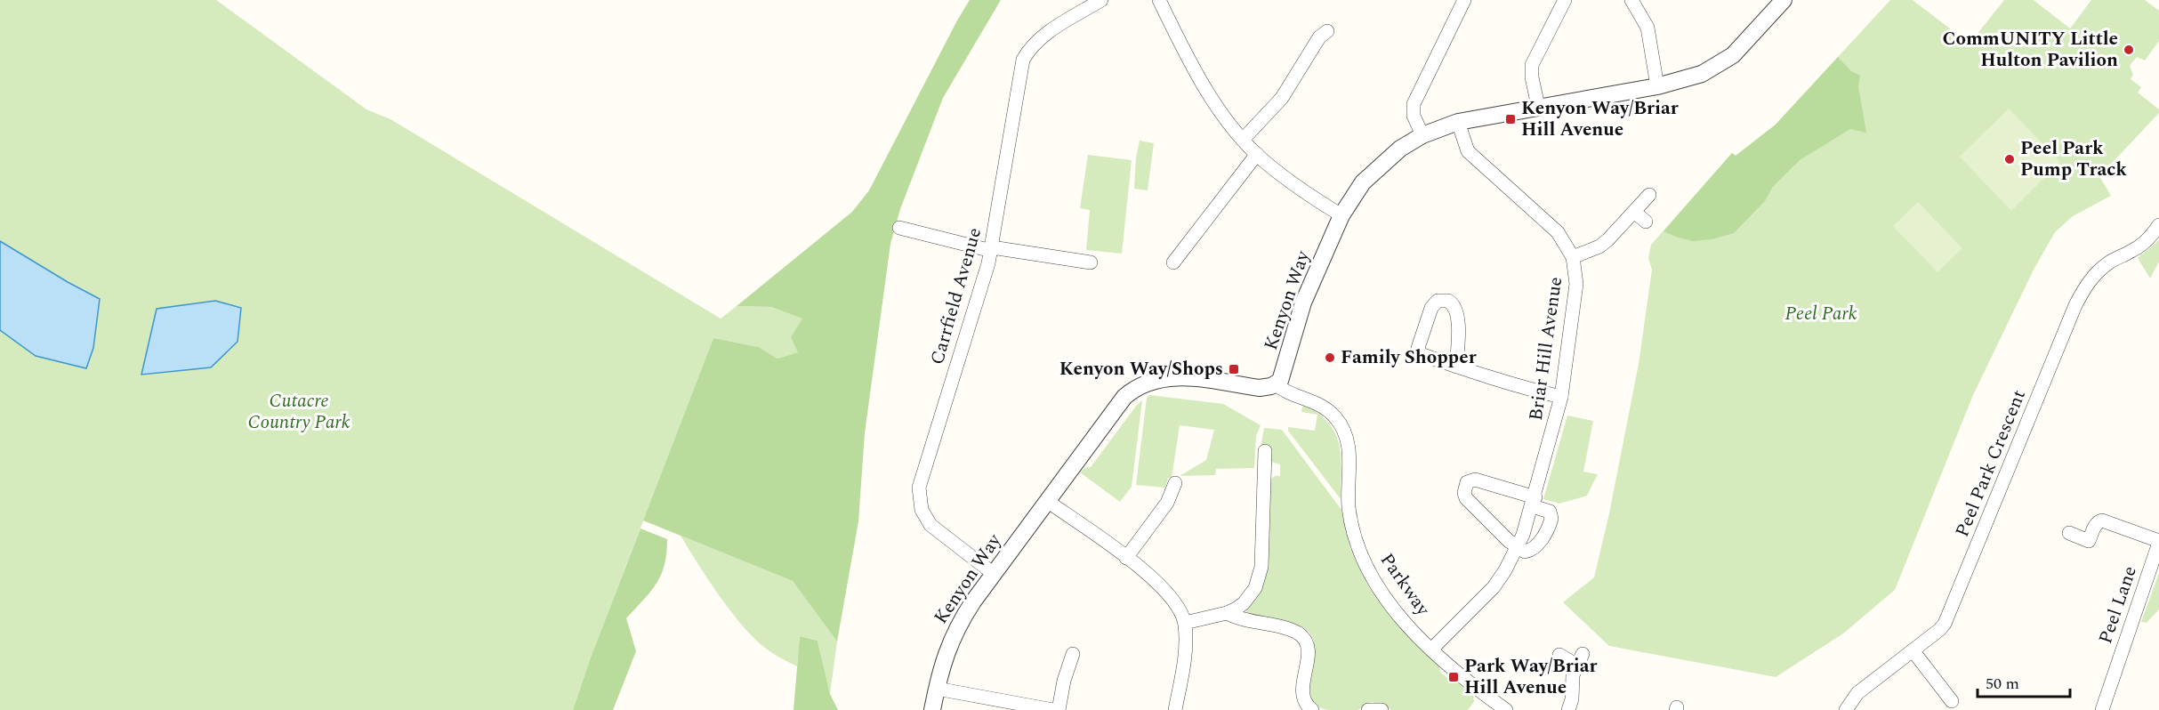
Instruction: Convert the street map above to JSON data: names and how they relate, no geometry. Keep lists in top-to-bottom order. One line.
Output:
{"streets":{"street":["Carrfield Avenue","Kenyon Way","Briar Hill Avenue","Peel Park Crescent","Parkway","Peel Lane"]},"crossings":[["Carrfield Avenue","Kenyon Way"],["Kenyon Way","Briar Hill Avenue"],["Kenyon Way","Parkway"],["Briar Hill Avenue","Parkway"]],"parks":["Peel Park","Cutacre Country Park"],"places":{"other":["CommUNITY Little Hulton Pavilion","Peel Park Pump Track","Family Shopper"],"transit":["Kenyon Way/Briar Hill Avenue","Kenyon Way/Shops","Park Way/Briar Hill Avenue"]},"scale_bar":"50 m"}
